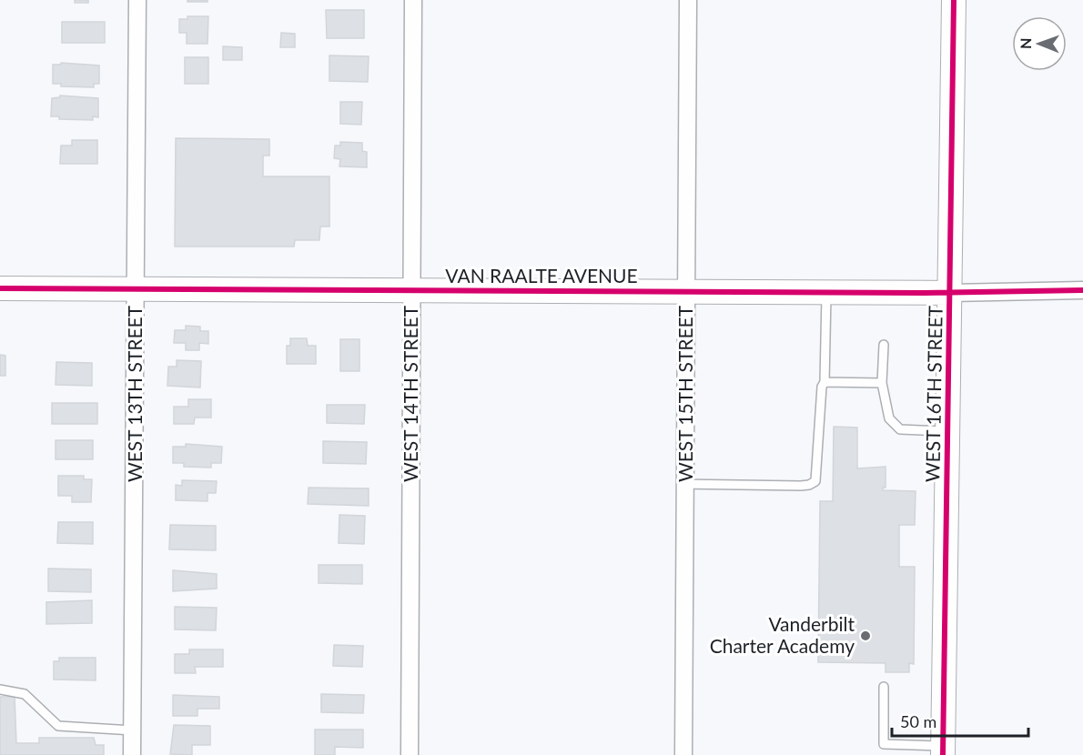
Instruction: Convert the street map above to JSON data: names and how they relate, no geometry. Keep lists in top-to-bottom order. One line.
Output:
{"streets":{"street":["VAN RAALTE AVENUE","WEST 13TH STREET","WEST 14TH STREET","WEST 15TH STREET","WEST 16TH STREET"]},"crossings":[["VAN RAALTE AVENUE","WEST 13TH STREET"],["VAN RAALTE AVENUE","WEST 14TH STREET"],["VAN RAALTE AVENUE","WEST 15TH STREET"],["VAN RAALTE AVENUE","WEST 16TH STREET"]],"places":["Vanderbilt Charter Academy"],"scale_bar":"50 m","north":"left"}
